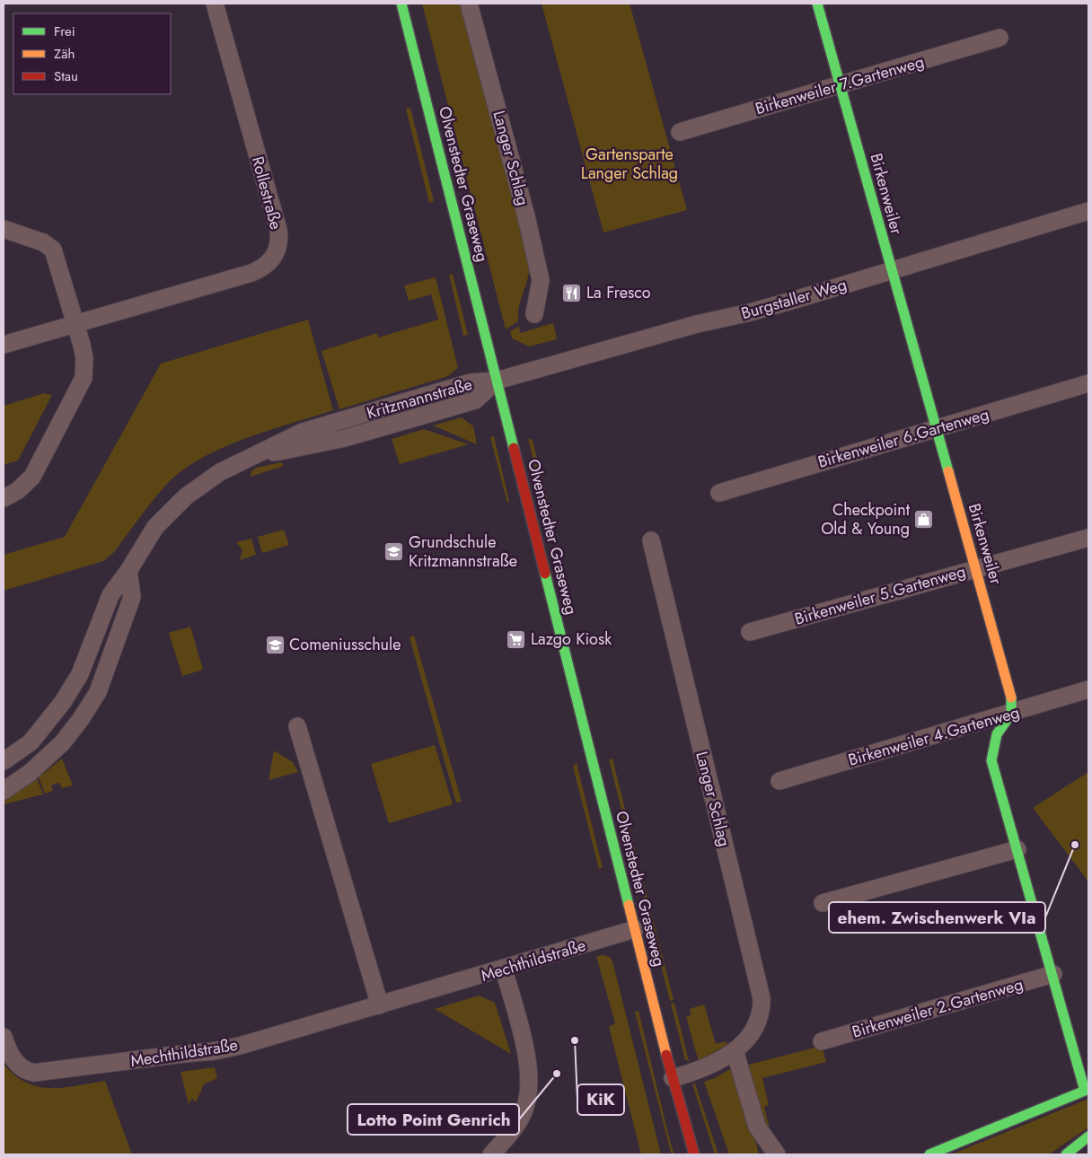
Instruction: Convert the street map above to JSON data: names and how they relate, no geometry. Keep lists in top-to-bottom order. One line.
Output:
{"streets":{"main road":["Olvenstedter Graseweg","Birkenweiler"],"street":["Birkenweiler 7.Gartenweg","Langer Schlag","Rollestraße","Burgstaller Weg","Kritzmannstraße","Birkenweiler 6.Gartenweg","Birkenweiler 5.Gartenweg","Birkenweiler 4.Gartenweg","Mechthildstraße","Birkenweiler 2.Gartenweg"]},"crossings":[["Birkenweiler 7.Gartenweg","Birkenweiler"],["Langer Schlag","Olvenstedter Graseweg"],["Olvenstedter Graseweg","Burgstaller Weg"],["Olvenstedter Graseweg","Kritzmannstraße"],["Olvenstedter Graseweg","Mechthildstraße"],["Birkenweiler","Burgstaller Weg"],["Birkenweiler","Birkenweiler 6.Gartenweg"],["Birkenweiler","Birkenweiler 5.Gartenweg"],["Birkenweiler","Birkenweiler 4.Gartenweg"],["Burgstaller Weg","Kritzmannstraße"]],"parks":["Gartensparte Langer Schlag"],"places":{"restaurant":["La Fresco"],"shop":["Checkpoint Old & Young"],"school or university":["Grundschule Kritzmannstraße","Comeniusschule"],"supermarket":["Lazgo Kiosk"],"other":["ehem. Zwischenwerk VIa","KiK","Lotto Point Genrich"]},"legend":["Frei","Zäh","Stau"]}
